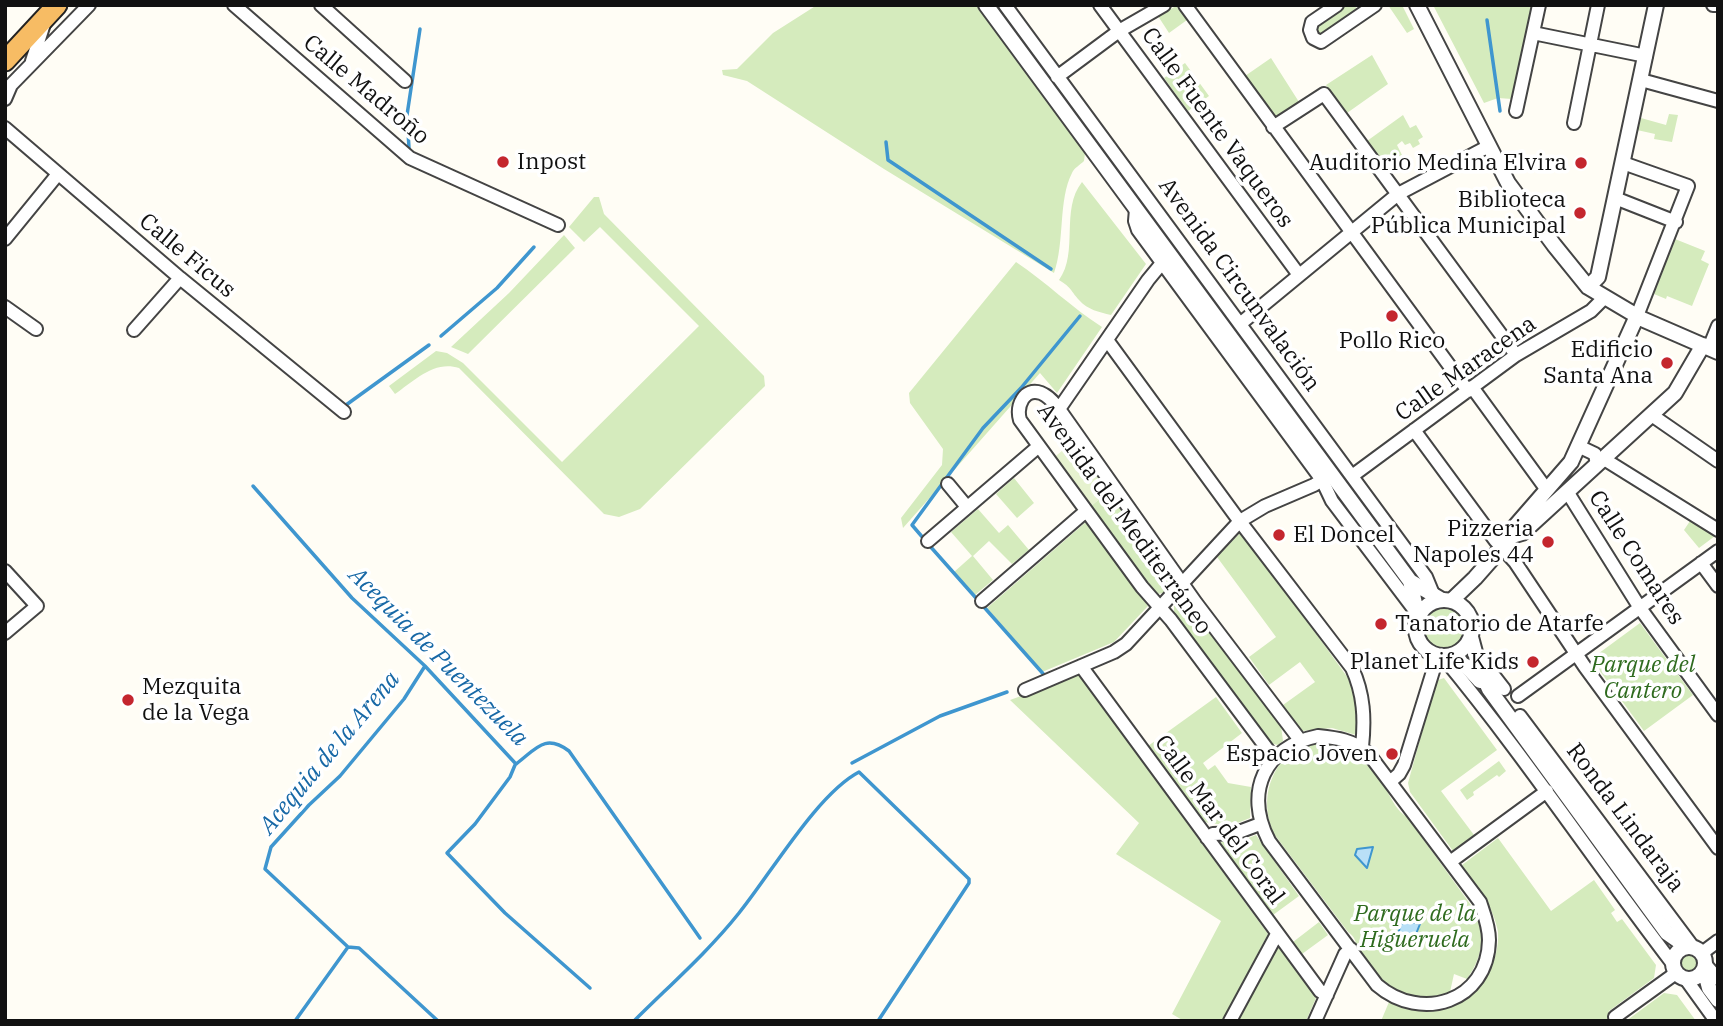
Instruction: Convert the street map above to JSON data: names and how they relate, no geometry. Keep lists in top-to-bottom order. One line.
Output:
{"streets":{"street":["Calle Madroño","Calle Fuente Vaqueros","Calle Ficus","Avenida Circunvalación","Calle Maracena","Avenida del Mediterráneo","Calle Comares","Ronda Lindaraja","Calle Mar del Coral"]},"crossings":[["Avenida Circunvalación","Calle Maracena"],["Avenida Circunvalación","Ronda Lindaraja"]],"water":["Acequia de Puentezuela","Acequia de la Arena"],"parks":["Parque del Cantero","Parque de la Higueruela"],"places":["Inpost","Auditorio Medina Elvira","Biblioteca Pública Municipal","Pollo Rico","Edificio Santa Ana","El Doncel","Pizzeria Napoles 44","Tanatorio de Atarfe","Planet Life Kids","Mezquita de la Vega","Espacio Joven"]}
